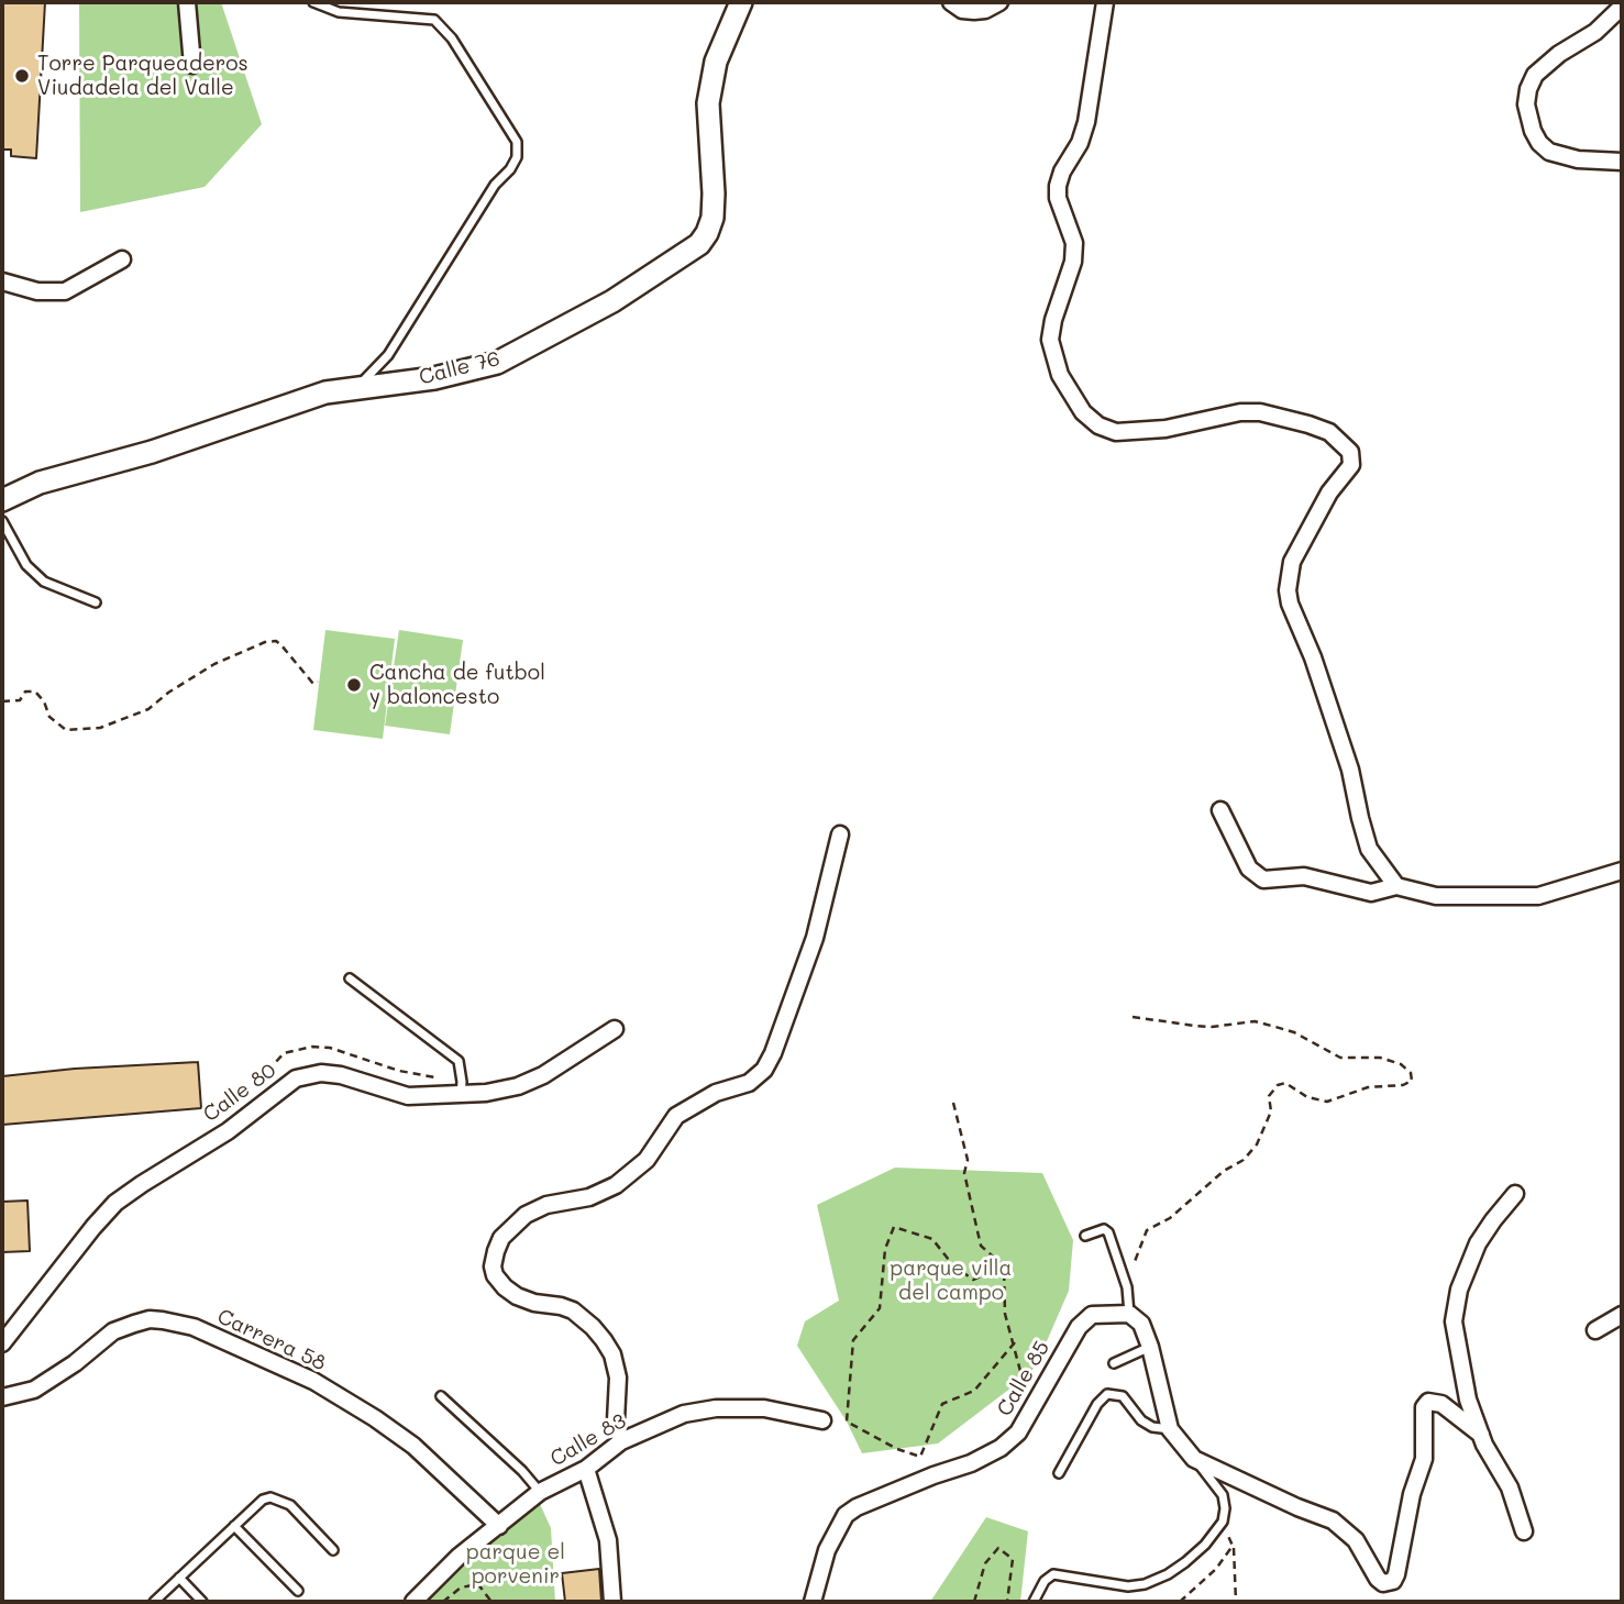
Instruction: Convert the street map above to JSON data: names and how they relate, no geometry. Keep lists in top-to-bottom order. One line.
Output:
{"streets":{"street":["Calle 76","Calle 80","Carrera 58","Calle 85","Calle 83"]},"crossings":[["Carrera 58","Calle 83"]],"parks":["parque villa del campo","parque el porvenir"],"places":["Torre Parqueaderos Viudadela del Valle","Cancha de futbol y baloncesto"]}
